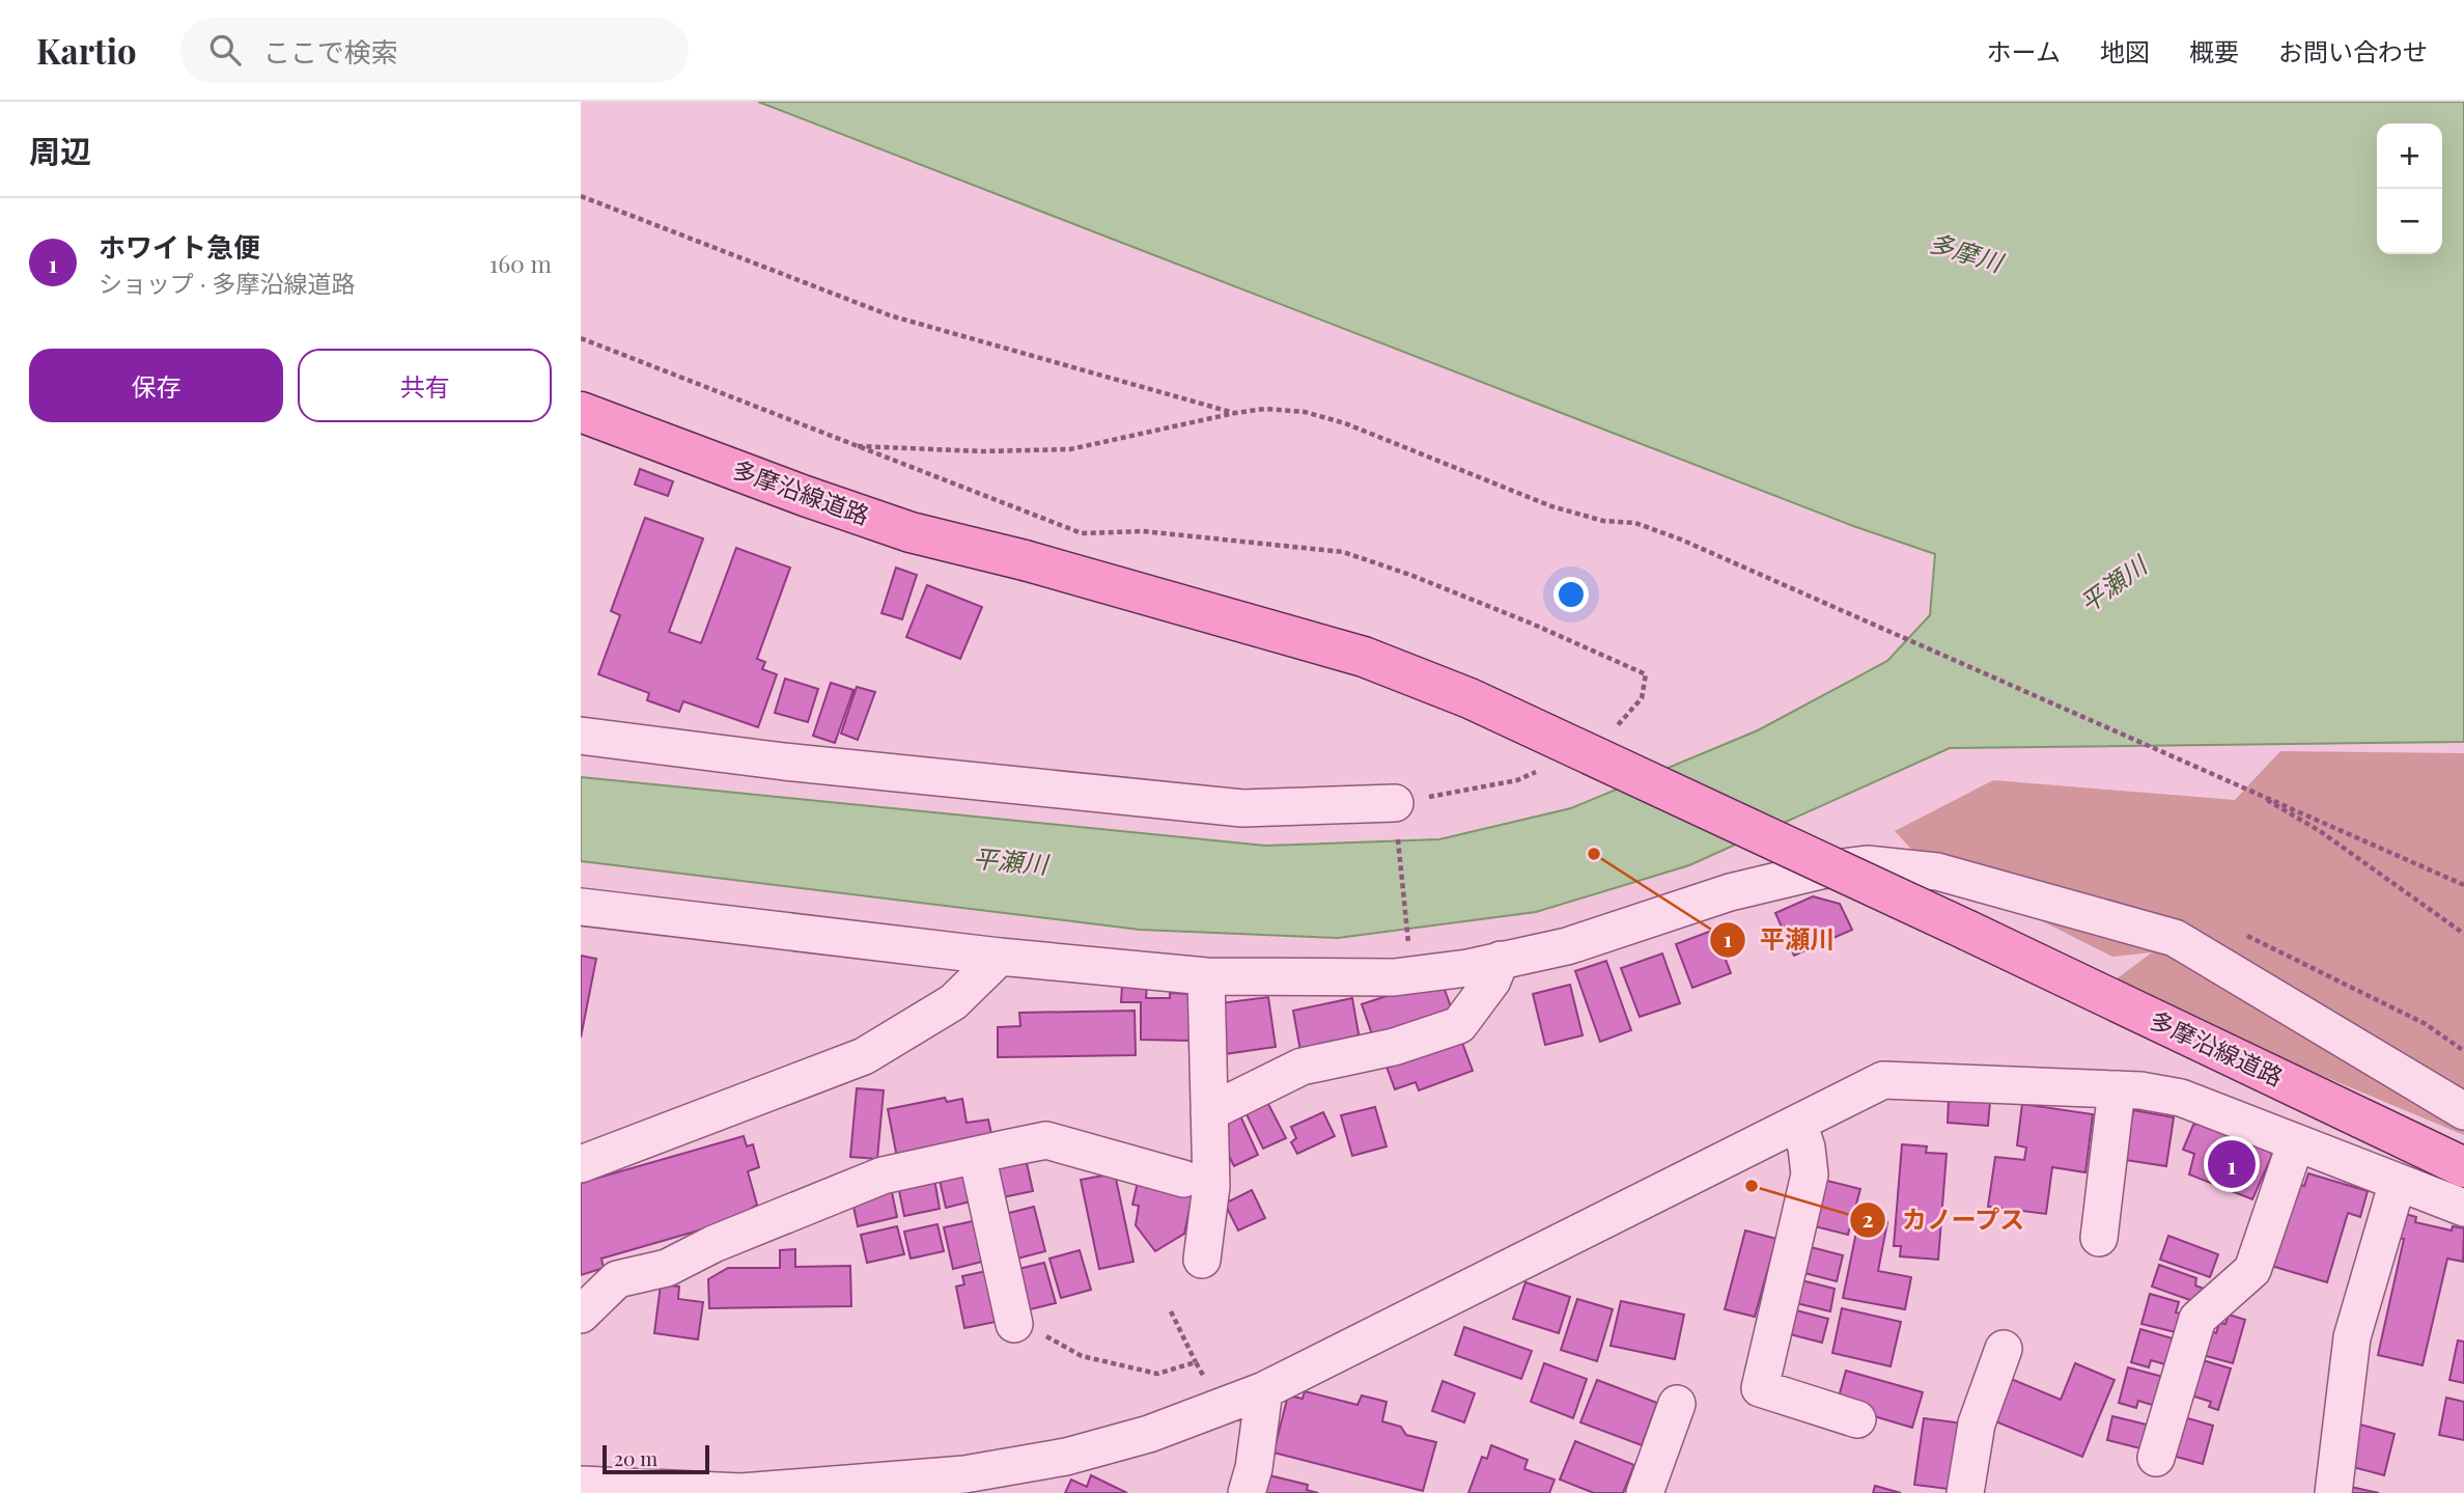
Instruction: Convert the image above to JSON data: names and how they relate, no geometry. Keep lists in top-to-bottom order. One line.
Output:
{"streets":{"main road":["多摩沿線道路"]},"water":["多摩川","平瀬川"],"places":["平瀬川","カノープス"],"scale_bar":"20 m","page":{"header":"Kartio","search":"ここで検索","nav":["ホーム","地図","概要","お問い合わせ"],"heading":"周辺","map_buttons":["+","−"],"list":[{"mark":"1","name":"ホワイト急便","note":"ショップ · 多摩沿線道路","value":"160 m"}],"buttons":["保存","共有"],"pins":"1","scale":"20 m"}}
